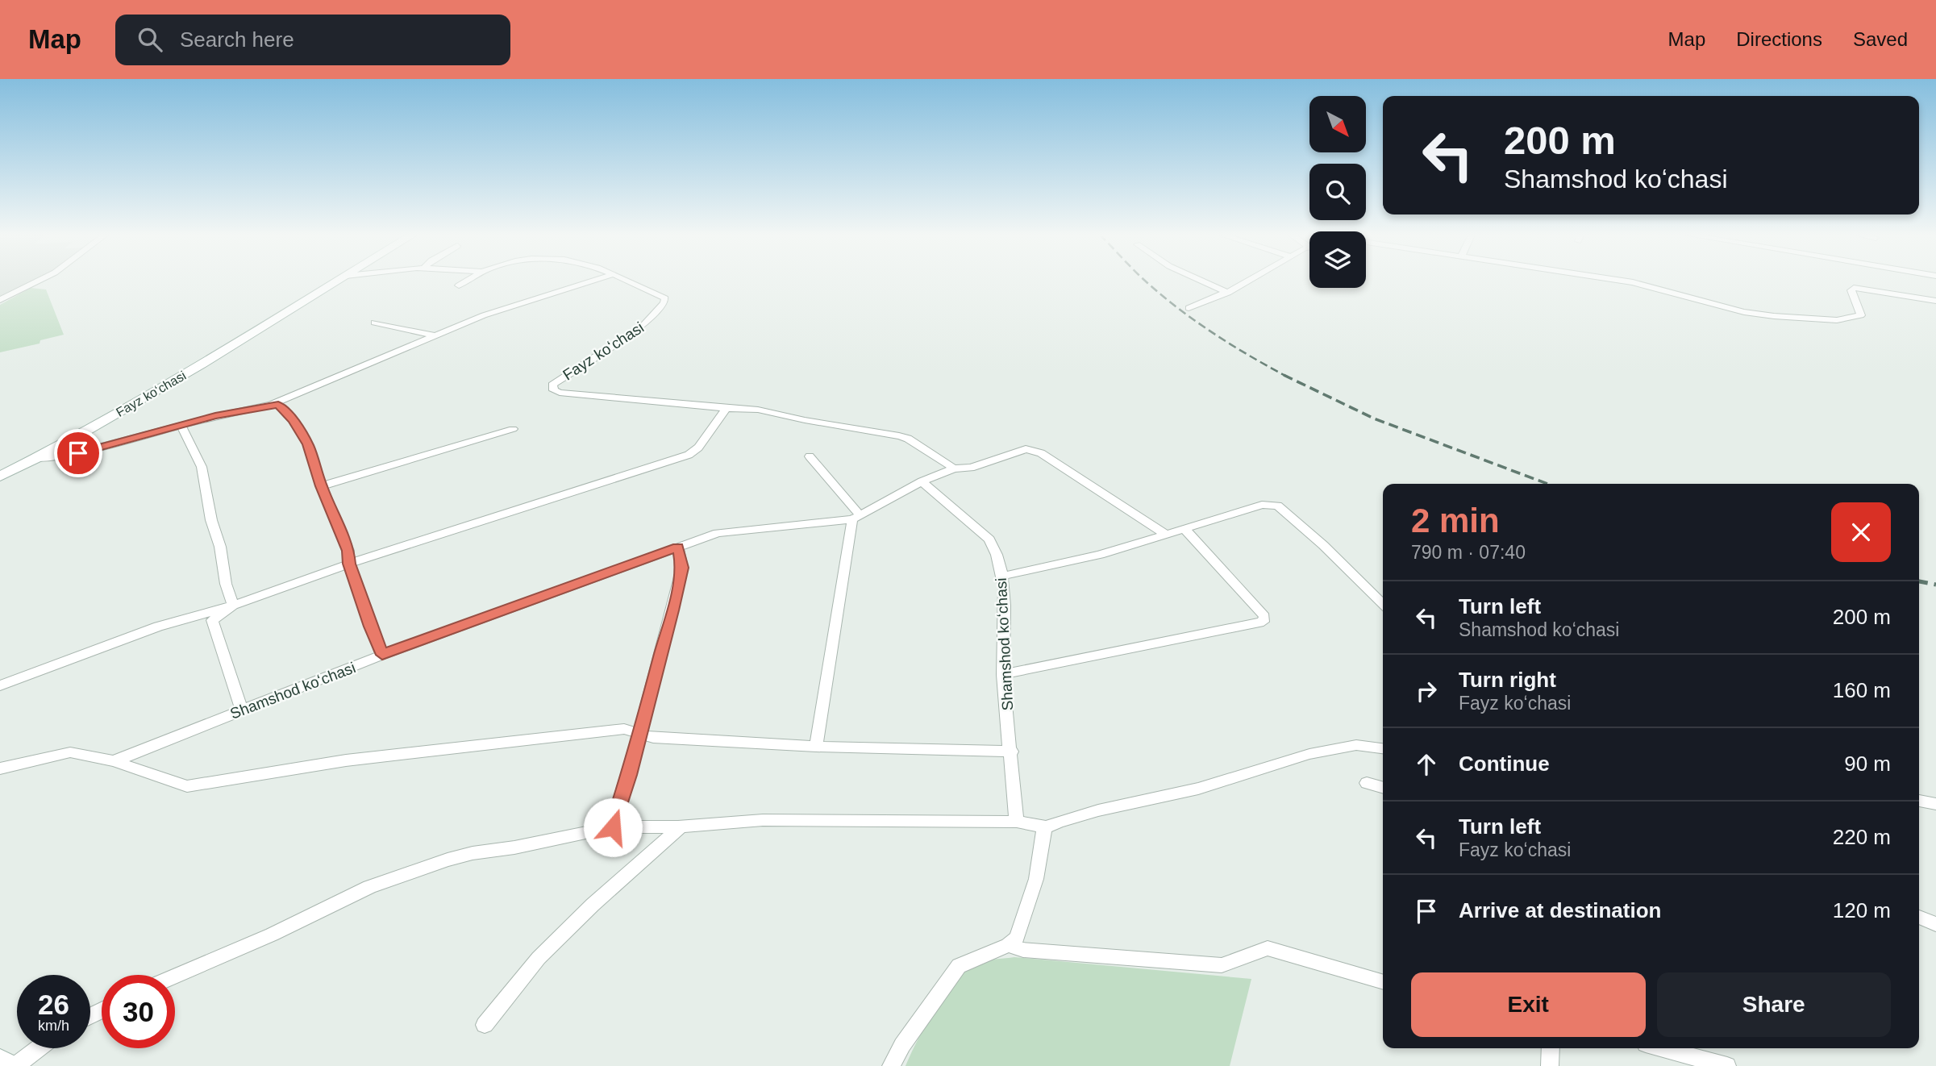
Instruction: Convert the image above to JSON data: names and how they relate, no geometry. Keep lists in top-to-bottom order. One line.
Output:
{"streets":{"street":["Fayz koʻchasi","Shamshod koʻchasi"]},"north":"bottom right","page":{"header":"Map","search":"Search here","nav":["Map","Directions","Saved"],"turn":["200 m","Shamshod koʻchasi"],"heading":["2 min","790 m · 07:40"],"list":[{"name":"Turn left","note":"Shamshod koʻchasi","value":"200 m"},{"name":"Turn right","note":"Fayz koʻchasi","value":"160 m"},{"name":"Continue","value":"90 m"},{"name":"Turn left","note":"Fayz koʻchasi","value":"220 m"},{"name":"Arrive at destination","value":"120 m"}],"buttons":["Exit","Share"],"speed":"26 km/h","limit":"30"}}
